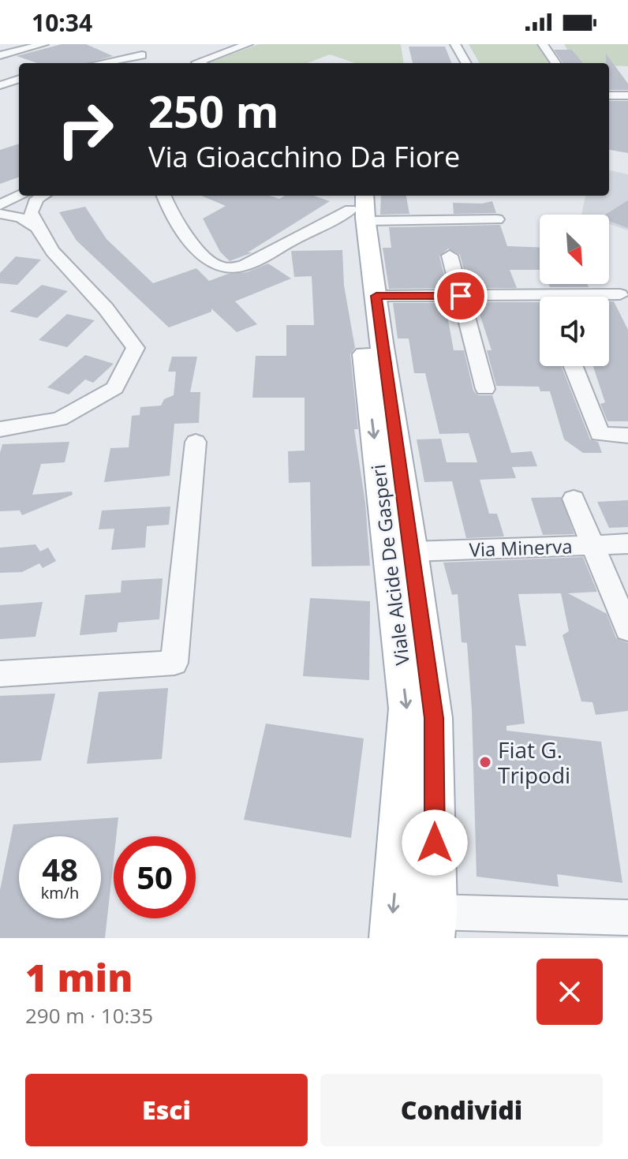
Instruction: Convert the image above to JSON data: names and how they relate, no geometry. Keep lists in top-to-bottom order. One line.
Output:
{"streets":{"main road":["Viale Alcide De Gasperi"],"street":["Via Minerva"]},"crossings":[["Via Minerva","Viale Alcide De Gasperi"]],"places":["Fiat G. Tripodi"],"north":"bottom right","page":{"status":"10:34","turn":["250 m","Via Gioacchino Da Fiore"],"speed":"48 km/h","limit":"50","heading":["1 min","290 m · 10:35"],"buttons":["Esci","Condividi"]}}
